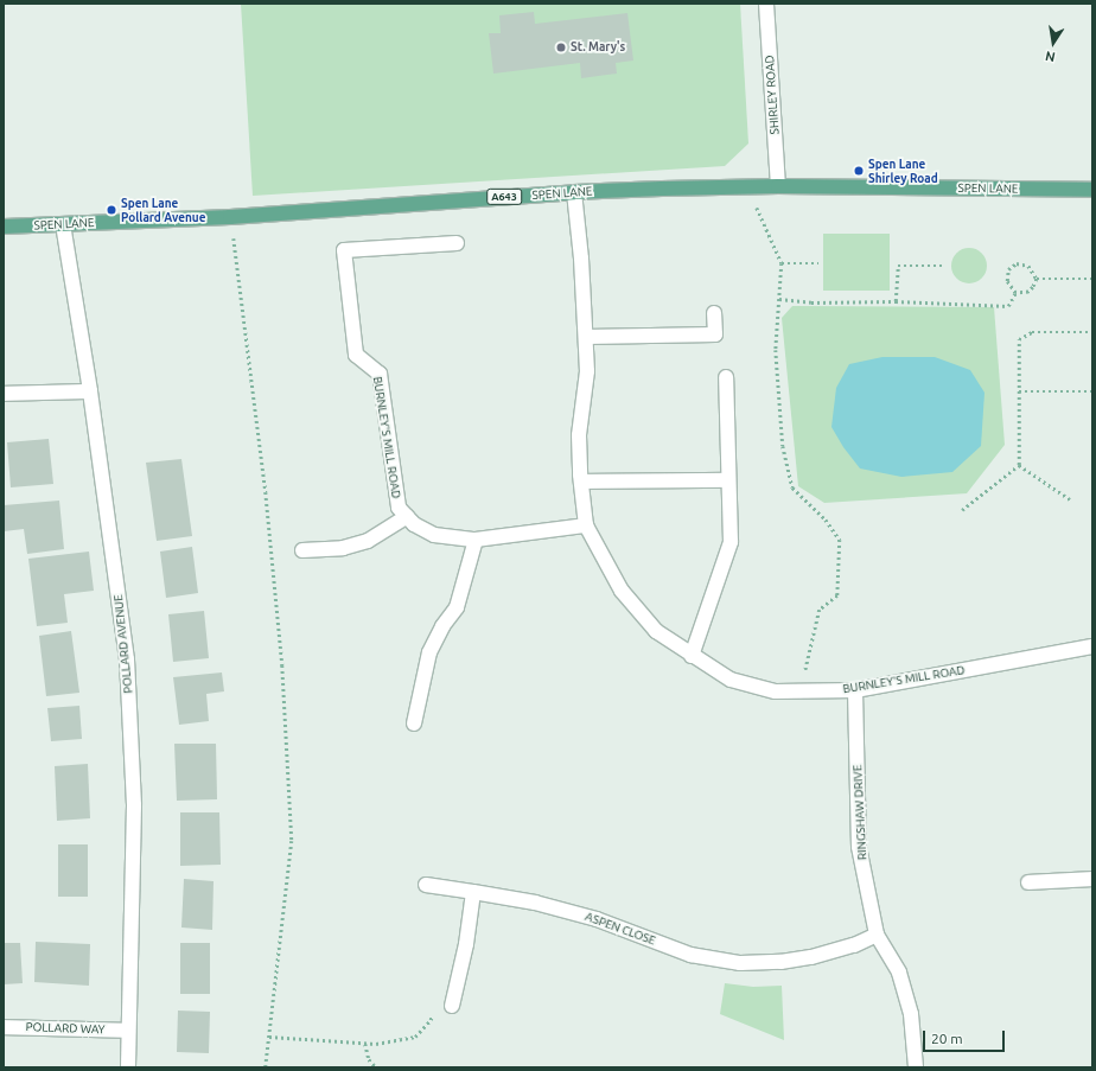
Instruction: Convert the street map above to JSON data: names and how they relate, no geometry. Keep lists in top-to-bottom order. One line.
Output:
{"streets":{"main road":["SPEN LANE","A643"],"street":["SHIRLEY ROAD","BURNLEY'S MILL ROAD","POLLARD AVENUE","RINGSHAW DRIVE","ASPEN CLOSE","POLLARD WAY"]},"crossings":[["SHIRLEY ROAD","SPEN LANE"],["SPEN LANE","BURNLEY'S MILL ROAD"],["SPEN LANE","POLLARD AVENUE"],["BURNLEY'S MILL ROAD","RINGSHAW DRIVE"],["POLLARD AVENUE","POLLARD WAY"],["RINGSHAW DRIVE","ASPEN CLOSE"]],"places":["St. Mary's","Spen Lane Shirley Road","Spen Lane Pollard Avenue"],"scale_bar":"20 m","north":"bottom"}
